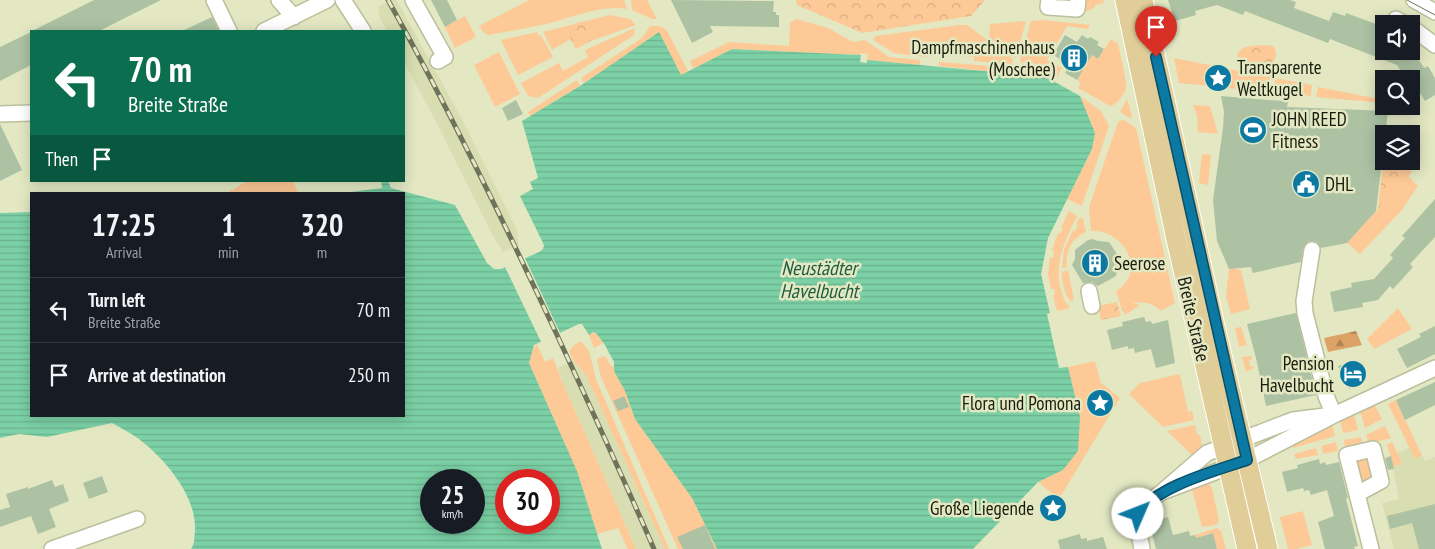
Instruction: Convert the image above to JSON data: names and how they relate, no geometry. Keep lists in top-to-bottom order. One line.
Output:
{"streets":{"main road":["Breite Straße"]},"water":["Neustädter Havelbucht"],"places":{"building":["Dampfmaschinenhaus (Moschee)","Seerose"],"place":["Transparente Weltkugel","Flora und Pomona","Große Liegende"],"sports":["JOHN REED Fitness"],"public building":["DHL"],"hotel":["Pension Havelbucht"]},"page":{"turn":["70 m","Breite Straße"],"then":"Then","eta":["17:25","Arrival","1","min","320","m"],"list":[{"name":"Turn left","note":"Breite Straße","value":"70 m"},{"name":"Arrive at destination","value":"250 m"}],"speed":"25 km/h","limit":"30"}}
